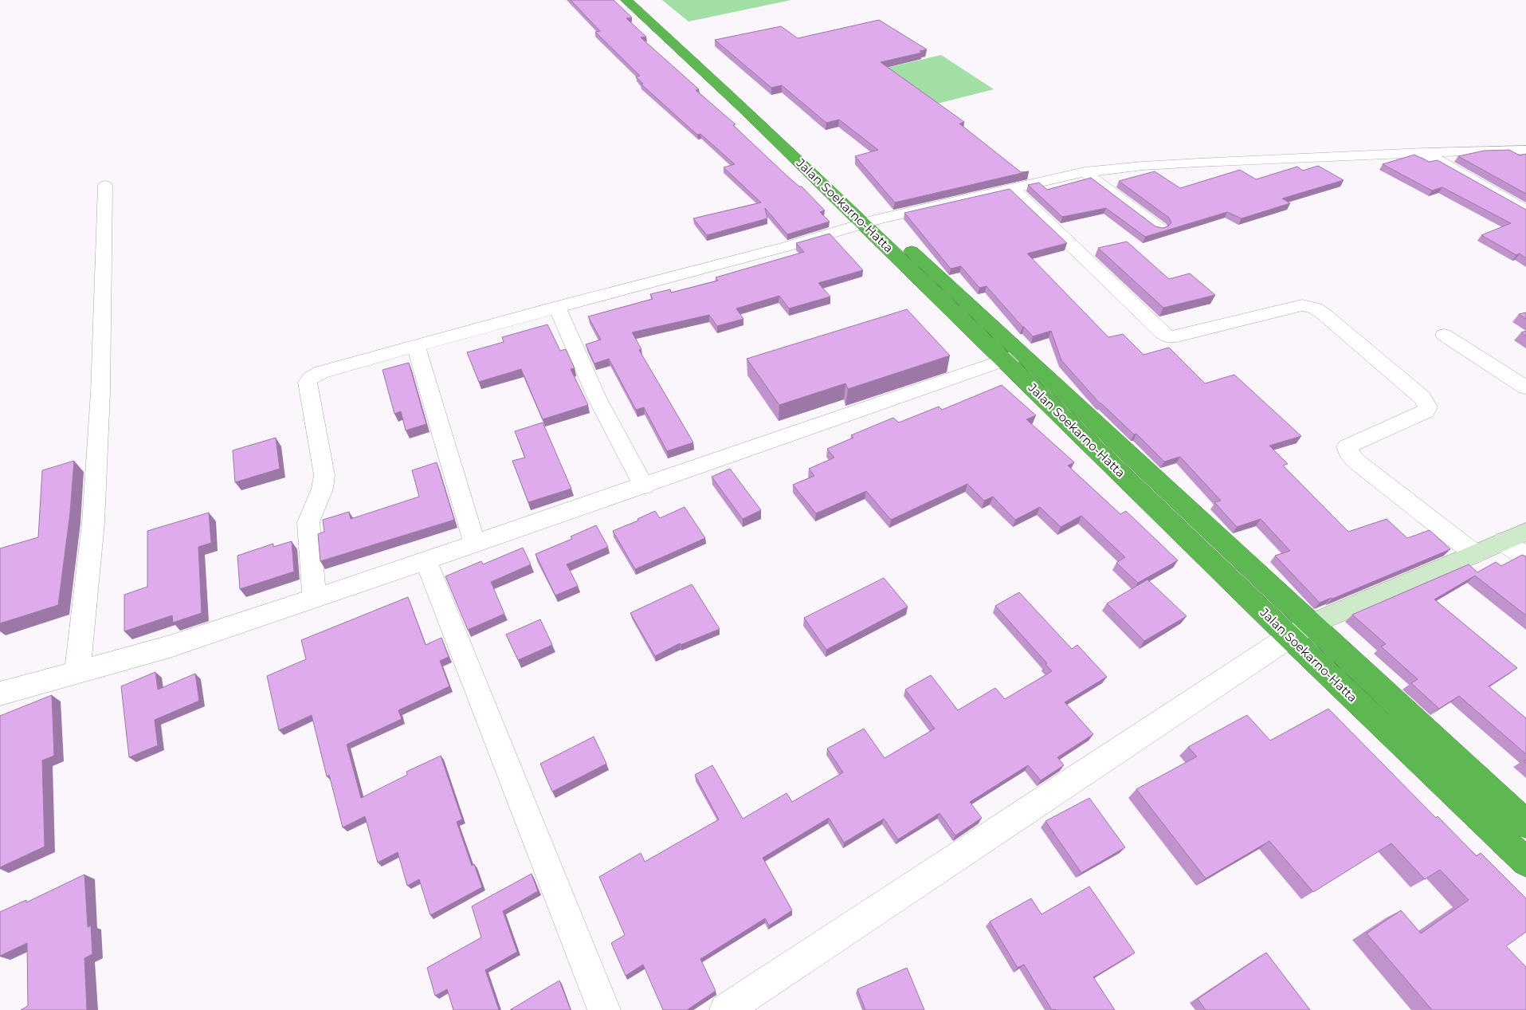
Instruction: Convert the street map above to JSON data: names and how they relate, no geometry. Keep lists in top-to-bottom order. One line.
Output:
{"streets":{"highway":["Jalan Soekarno-Hatta"]}}
